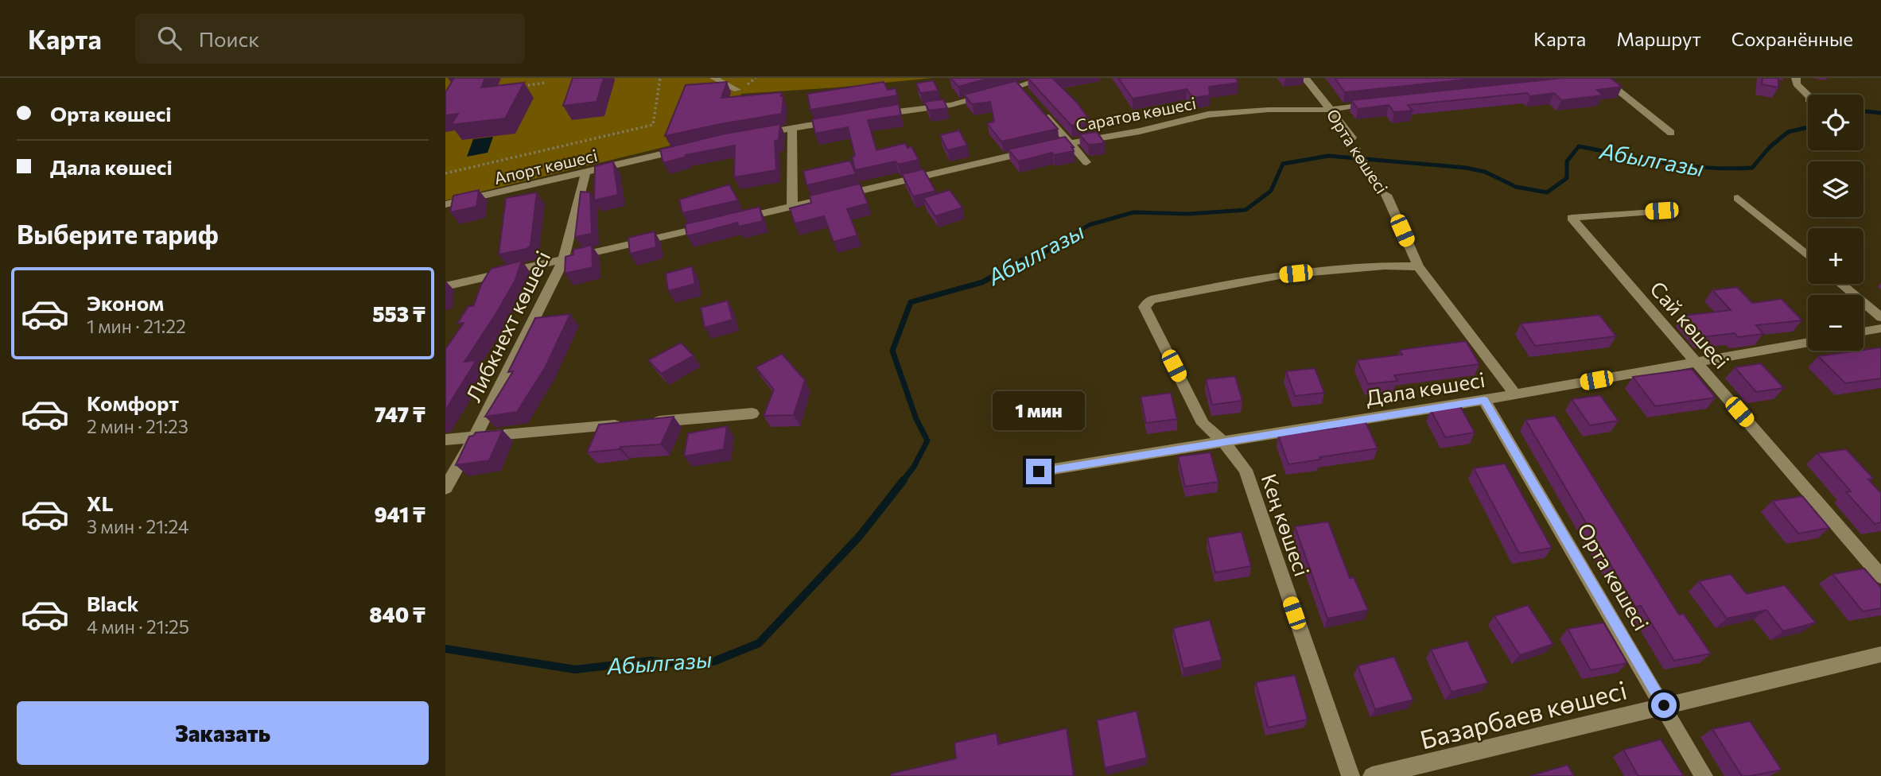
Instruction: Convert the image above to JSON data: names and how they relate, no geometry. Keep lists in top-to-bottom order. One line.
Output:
{"streets":{"street":["Саратов көшесі","Орта көшесі","Апорт көшесі","Сай көшесі","Либкнехт көшесі","Дала көшесі","Кең көшесі","Базарбаев көшесі"]},"crossings":[["Саратов көшесі","Орта көшесі"],["Орта көшесі","Дала көшесі"],["Орта көшесі","Кең көшесі"],["Орта көшесі","Базарбаев көшесі"],["Апорт көшесі","Либкнехт көшесі"],["Сай көшесі","Дала көшесі"],["Дала көшесі","Кең көшесі"]],"water":["Абылгазы"],"page":{"header":"Карта","search":"Поиск","nav":["Карта","Маршрут","Сохранённые"],"banner":["Орта көшесі","Дала көшесі"],"map_buttons":["+","−"],"heading":"Выберите тариф","list":[{"name":"Эконом","note":"1 мин · 21:22","value":"553 ₸"},{"name":"Комфорт","note":"2 мин · 21:23","value":"747 ₸"},{"name":"XL","note":"3 мин · 21:24","value":"941 ₸"},{"name":"Black","note":"4 мин · 21:25","value":"840 ₸"}],"bubble":"1 мин","buttons":"Заказать"}}
